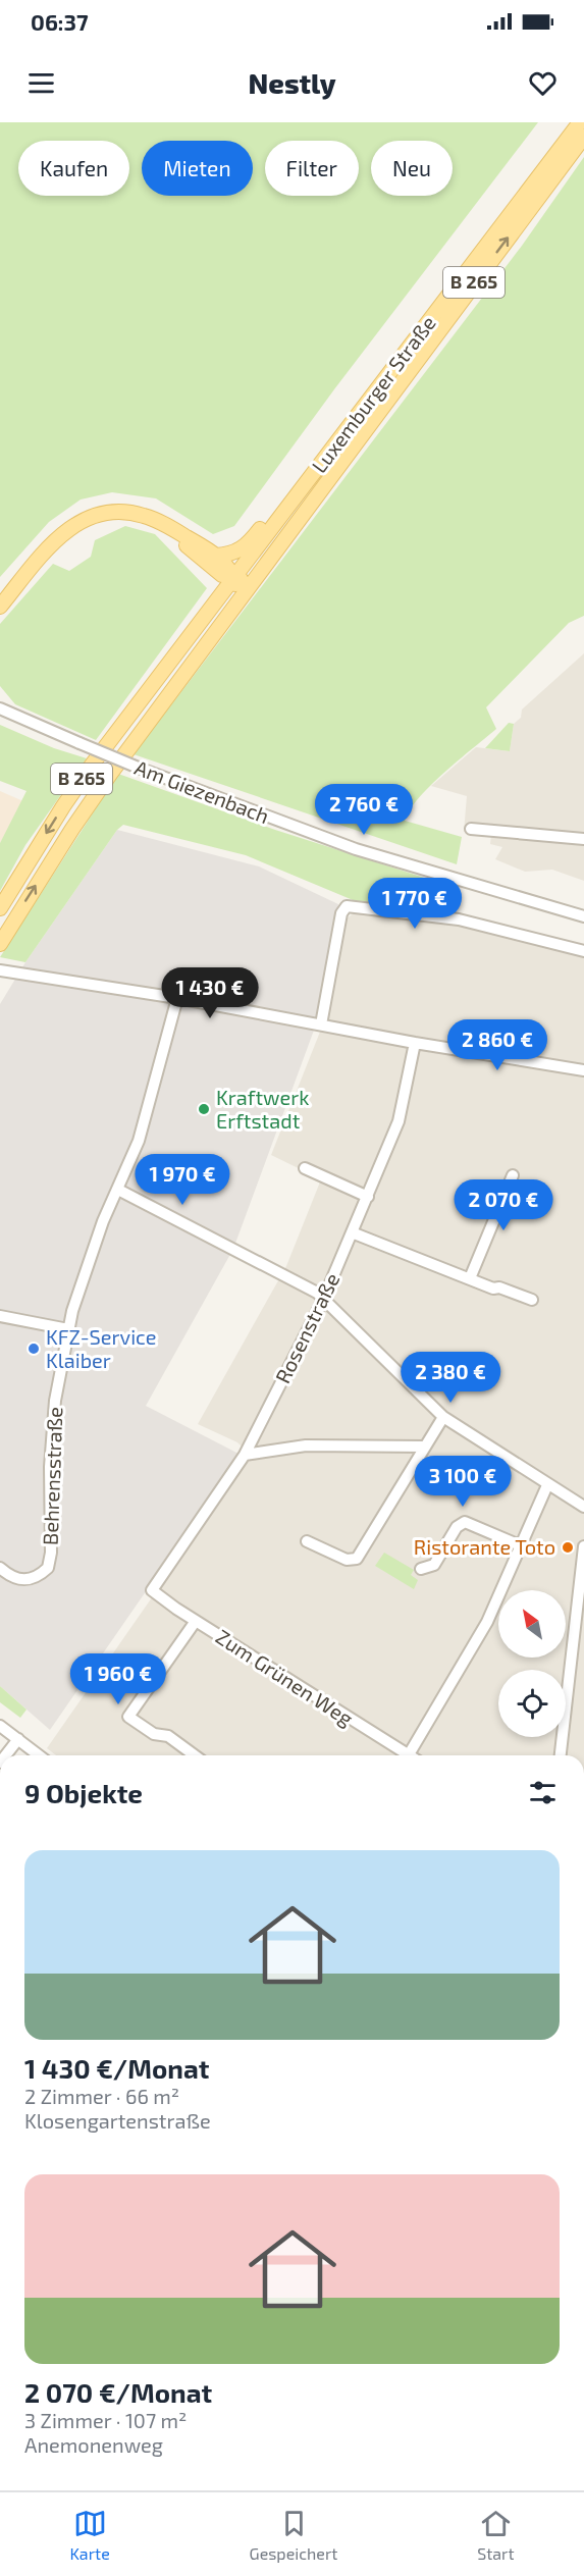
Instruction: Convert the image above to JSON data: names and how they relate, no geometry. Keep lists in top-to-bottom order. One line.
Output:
{"streets":{"main road":["B 265","Luxemburger Straße"],"street":["Am Giezenbach","Rosenstraße","Behrensstraße","Zum Grünen Weg"]},"crossings":[["B 265","Luxemburger Straße"],["Rosenstraße","Zum Grünen Weg"]],"places":["Kraftwerk Erftstadt","KFZ-Service Klaiber","Ristorante Toto"],"north":"top left","page":{"status":"06:37","header":"Nestly","chip":["Kaufen","Mieten","Filter","Neu"],"price":["2 760 €","1 770 €","1 430 €","2 860 €","1 970 €","2 070 €","2 380 €","3 100 €","1 960 €"],"heading":"9 Objekte","list":[{"name":"1 430 €/Monat","note":"2 Zimmer · 66 m² · Klosengartenstraße"},{"name":"2 070 €/Monat","note":"3 Zimmer · 107 m² · Anemonenweg"}],"tabs":["Karte","Gespeichert","Start"]}}
